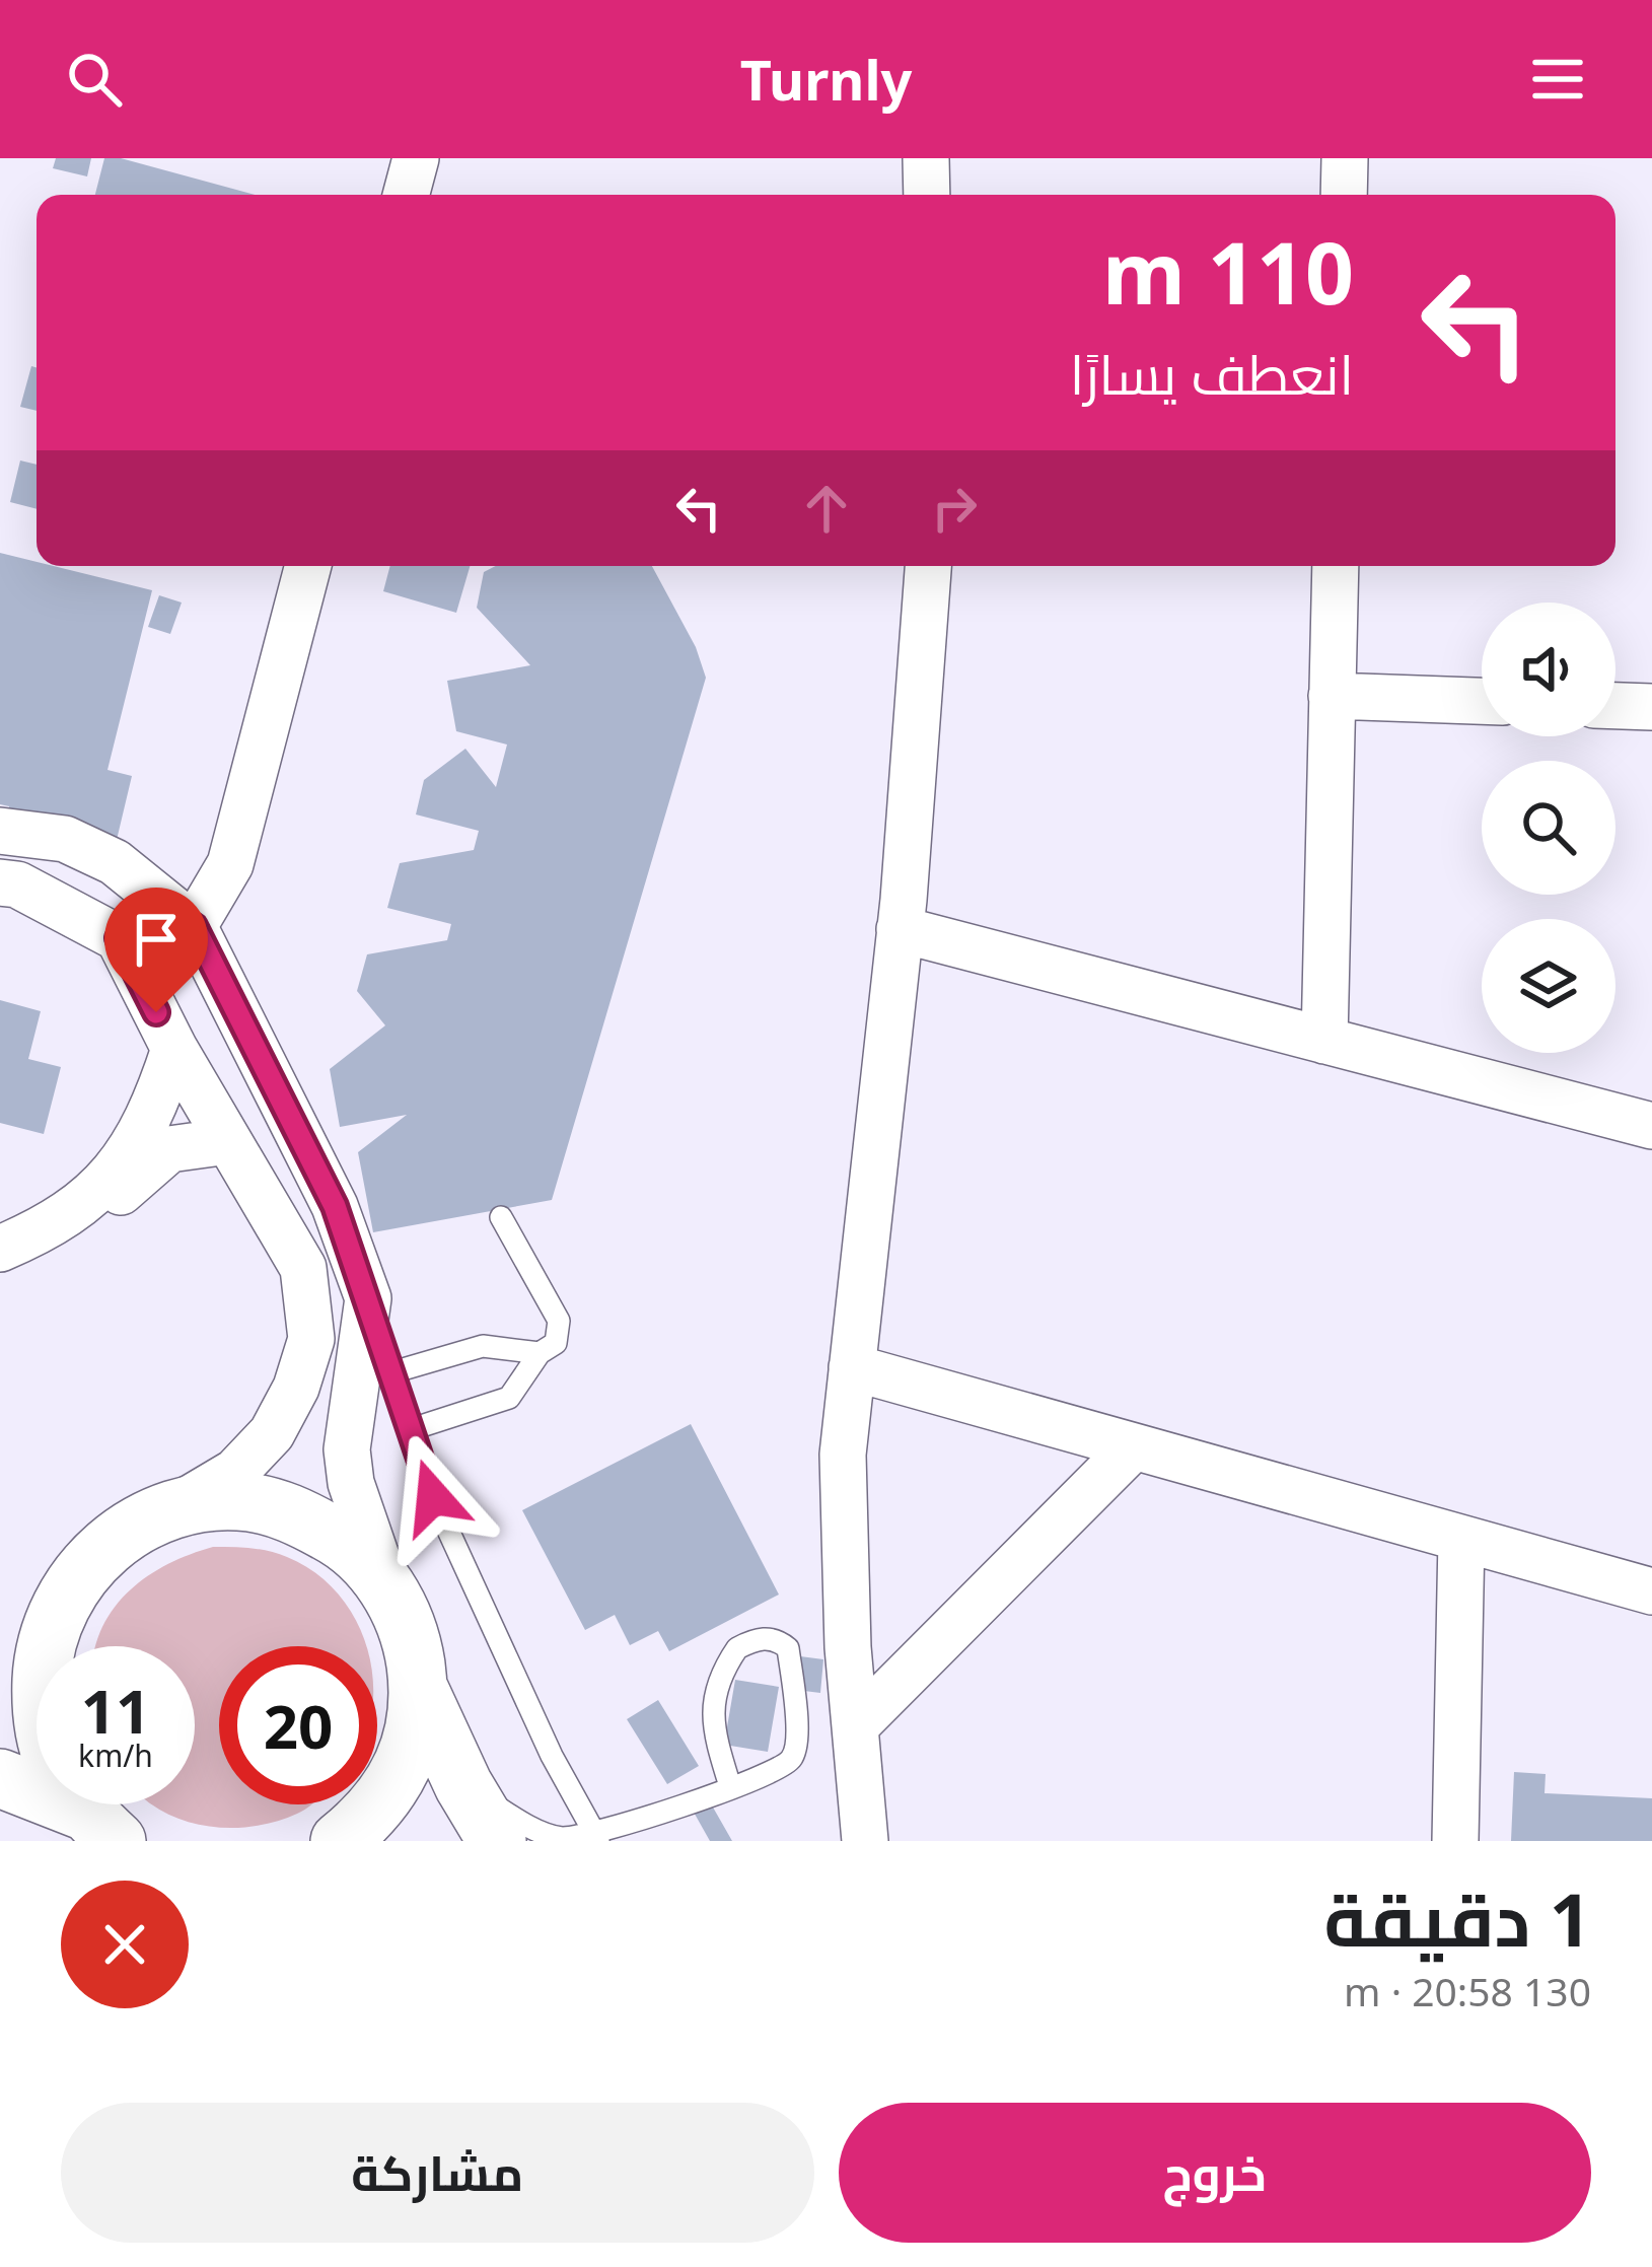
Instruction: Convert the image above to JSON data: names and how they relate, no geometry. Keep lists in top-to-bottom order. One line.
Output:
{"page":{"header":"Turnly","turn":["110 m","انعطف يسارًا"],"speed":"11 km/h","limit":"20","heading":["1 دقيقة","130 m · 20:58"],"buttons":["خروج","مشاركة"]}}
